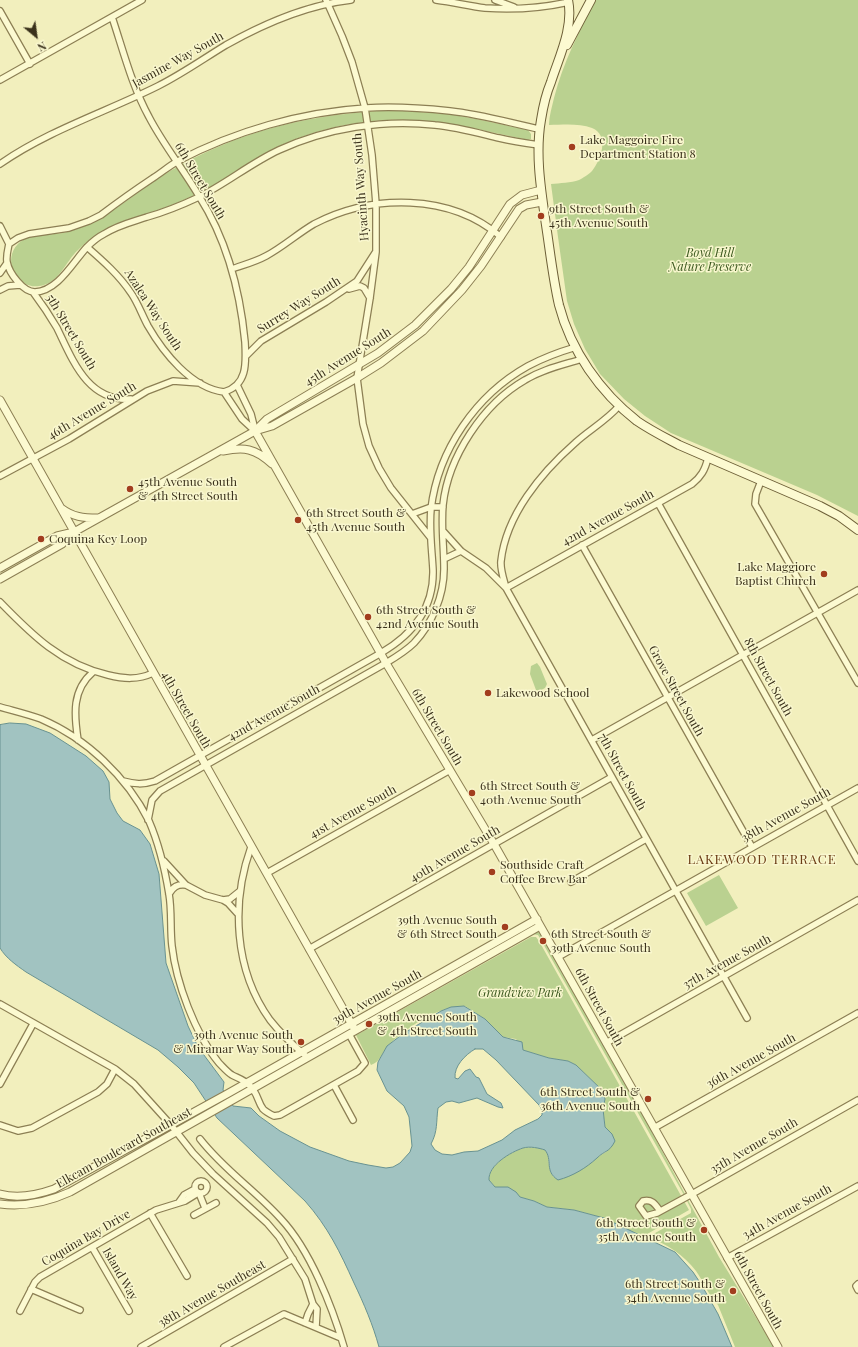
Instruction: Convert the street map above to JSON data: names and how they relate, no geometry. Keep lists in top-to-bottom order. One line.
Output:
{"streets":{"street":["Jasmine Way South","6th Street South","Hyacinth Way South","Surrey Way South","Azalea Way South","5th Street South","45th Avenue South","46th Avenue South","42nd Avenue South","8th Street South","Grove Street South","4th Street South","7th Street South","41st Avenue South","38th Avenue South","40th Avenue South","37th Avenue South","39th Avenue South","36th Avenue South","35th Avenue South","Elkcam Boulevard Southeast","34th Avenue South","Coquina Bay Drive","Island Way","38th Avenue Southeast"]},"crossings":[["Jasmine Way South","6th Street South"],["Jasmine Way South","Hyacinth Way South"],["6th Street South","Surrey Way South"],["6th Street South","Azalea Way South"],["6th Street South","45th Avenue South"],["6th Street South","42nd Avenue South"],["6th Street South","41st Avenue South"],["6th Street South","38th Avenue South"],["6th Street South","40th Avenue South"],["6th Street South","37th Avenue South"],["6th Street South","39th Avenue South"],["6th Street South","36th Avenue South"],["6th Street South","35th Avenue South"],["6th Street South","34th Avenue South"],["Hyacinth Way South","Surrey Way South"],["Hyacinth Way South","45th Avenue South"],["Azalea Way South","46th Avenue South"],["5th Street South","46th Avenue South"],["45th Avenue South","4th Street South"],["46th Avenue South","4th Street South"],["42nd Avenue South","8th Street South"],["42nd Avenue South","Grove Street South"],["42nd Avenue South","4th Street South"],["42nd Avenue South","7th Street South"],["8th Street South","38th Avenue South"],["Grove Street South","38th Avenue South"],["4th Street South","41st Avenue South"],["4th Street South","40th Avenue South"],["4th Street South","39th Avenue South"],["7th Street South","38th Avenue South"],["7th Street South","40th Avenue South"],["7th Street South","37th Avenue South"],["39th Avenue South","Elkcam Boulevard Southeast"],["Coquina Bay Drive","Island Way"]],"districts":["LAKEWOOD TERRACE"],"parks":["Boyd Hill Nature Preserve","Grandview Park"],"places":["Lake Maggoire Fire Department Station 8","9th Street South & 45th Avenue South","45th Avenue South & 4th Street South","6th Street South & 45th Avenue South","Coquina Key Loop","Lake Maggiore Baptist Church","6th Street South & 42nd Avenue South","Lakewood School","6th Street South & 40th Avenue South","Southside Craft Coffee Brew Bar","39th Avenue South & 6th Street South","6th Street South & 39th Avenue South","39th Avenue South & 4th Street South","39th Avenue South & Miramar Way South","6th Street South & 36th Avenue South","6th Street South & 35th Avenue South","6th Street South & 34th Avenue South"],"north":"bottom right"}
